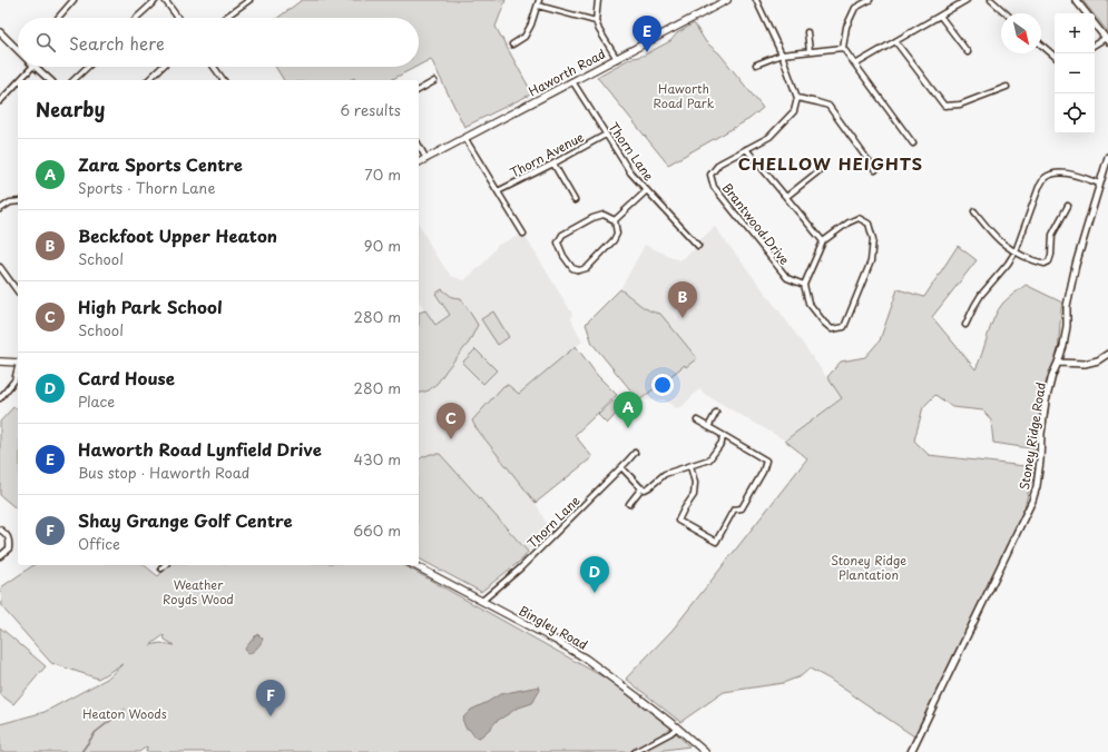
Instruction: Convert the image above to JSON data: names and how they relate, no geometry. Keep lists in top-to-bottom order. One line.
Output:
{"streets":{"main road":["Haworth Road","Bingley Road"],"street":["Thorn Lane","Thorn Avenue","Brantwood Drive","Stoney Ridge Road"]},"crossings":[["Haworth Road","Thorn Lane"],["Thorn Lane","Thorn Avenue"],["Thorn Lane","Bingley Road"]],"districts":["CHELLOW HEIGHTS"],"parks":["Haworth Road Park","Stoney Ridge Plantation","Weather Royds Wood","Heaton Woods"],"north":"bottom right","page":{"map_buttons":["+","−"],"pins":["E","B","A","C","D","F"],"search":"Search here","heading":["Nearby","6 results"],"list":[{"mark":"A","name":"Zara Sports Centre","note":"Sports · Thorn Lane","value":"70 m"},{"mark":"B","name":"Beckfoot Upper Heaton","note":"School","value":"90 m"},{"mark":"C","name":"High Park School","note":"School","value":"280 m"},{"mark":"D","name":"Card House","note":"Place","value":"280 m"},{"mark":"E","name":"Haworth Road Lynfield Drive","note":"Bus stop · Haworth Road","value":"430 m"},{"mark":"F","name":"Shay Grange Golf Centre","note":"Office","value":"660 m"}]}}
